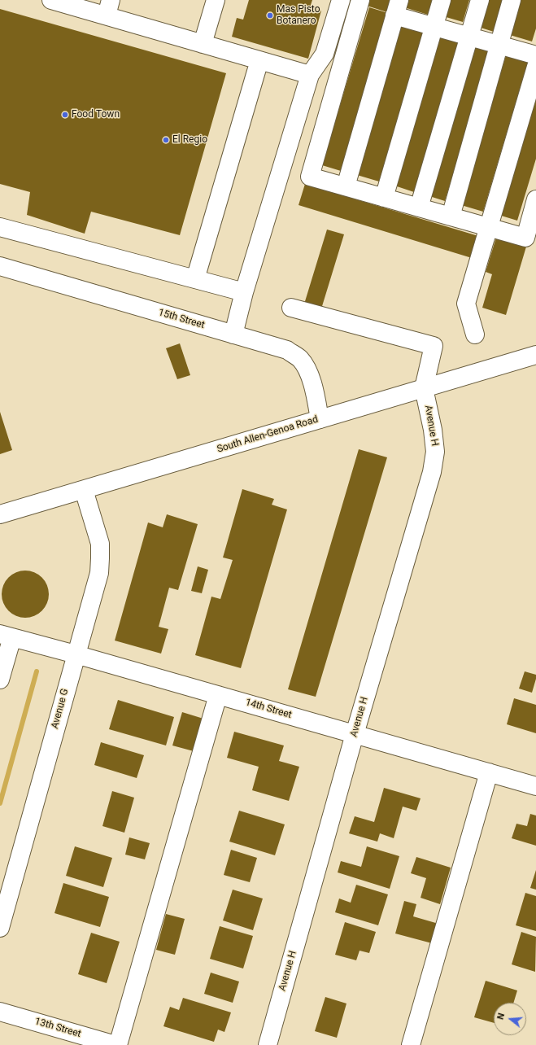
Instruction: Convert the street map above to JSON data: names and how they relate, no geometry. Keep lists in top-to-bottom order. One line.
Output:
{"streets":{"street":["15th Street","Avenue H","South Allen-Genoa Road","Avenue G","14th Street","13th Street"]},"crossings":[["15th Street","South Allen-Genoa Road"],["Avenue H","South Allen-Genoa Road"],["Avenue H","14th Street"],["South Allen-Genoa Road","Avenue G"],["Avenue G","14th Street"]],"places":["Mas Pisto Botanero","Food Town","El Regio"],"north":"left"}
